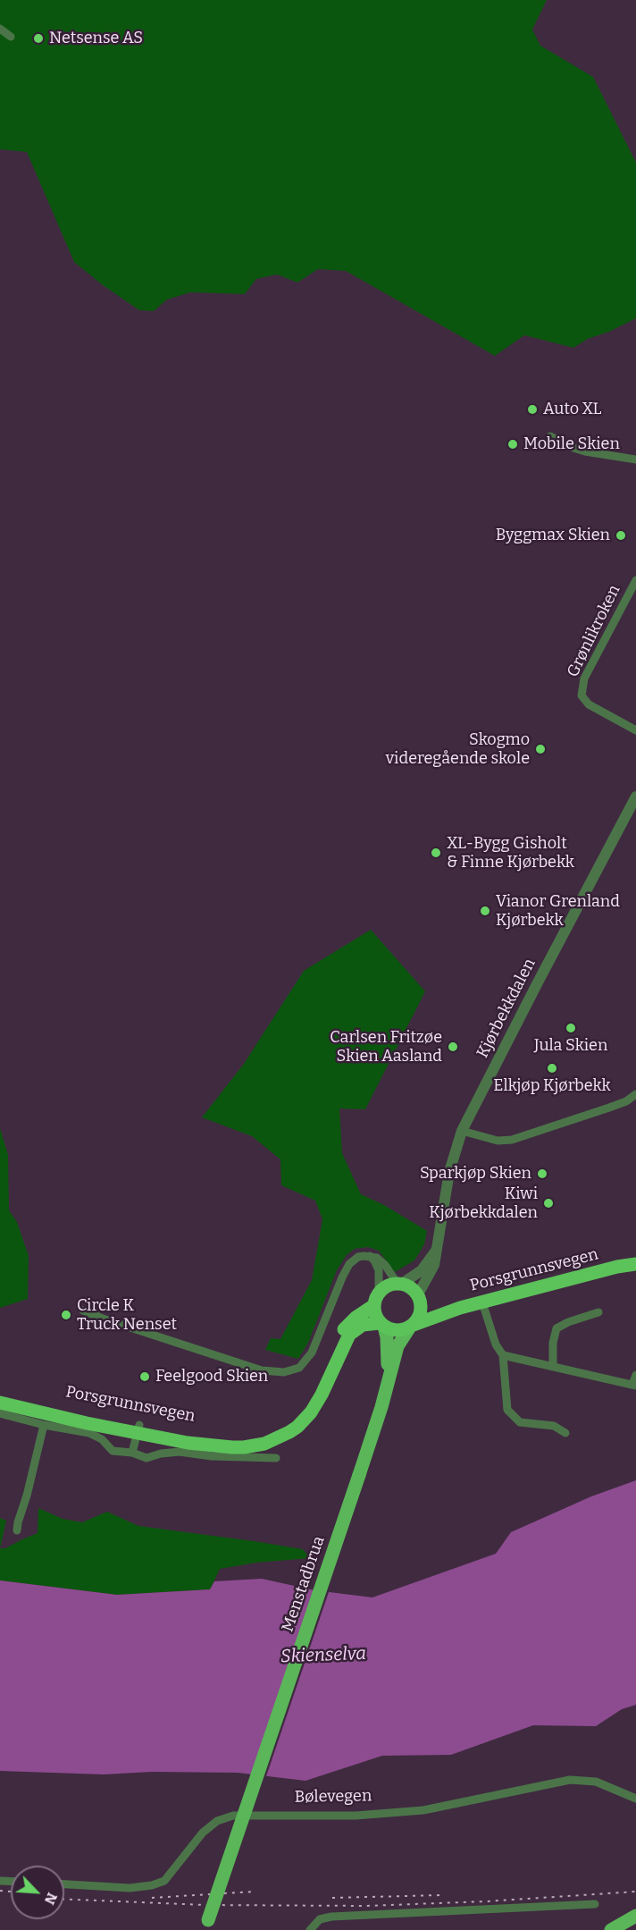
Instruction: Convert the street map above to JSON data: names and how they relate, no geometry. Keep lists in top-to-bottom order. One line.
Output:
{"streets":{"highway":["Porsgrunnsvegen"],"main road":["Menstadbrua"],"street":["Grønlikroken","Kjørbekkdalen","Bølevegen"]},"crossings":[["Kjørbekkdalen","Porsgrunnsvegen"],["Kjørbekkdalen","Menstadbrua"],["Porsgrunnsvegen","Menstadbrua"]],"water":["Skienselva"],"places":["Netsense AS","Auto XL","Mobile Skien","Byggmax Skien","Skogmo videregående skole","XL-Bygg Gisholt & Finne Kjørbekk","Vianor Grenland Kjørbekk","Jula Skien","Carlsen Fritzøe Skien Aasland","Elkjøp Kjørbekk","Sparkjøp Skien","Kiwi Kjørbekkdalen","Circle K Truck Nenset","Feelgood Skien"],"north":"bottom right"}
